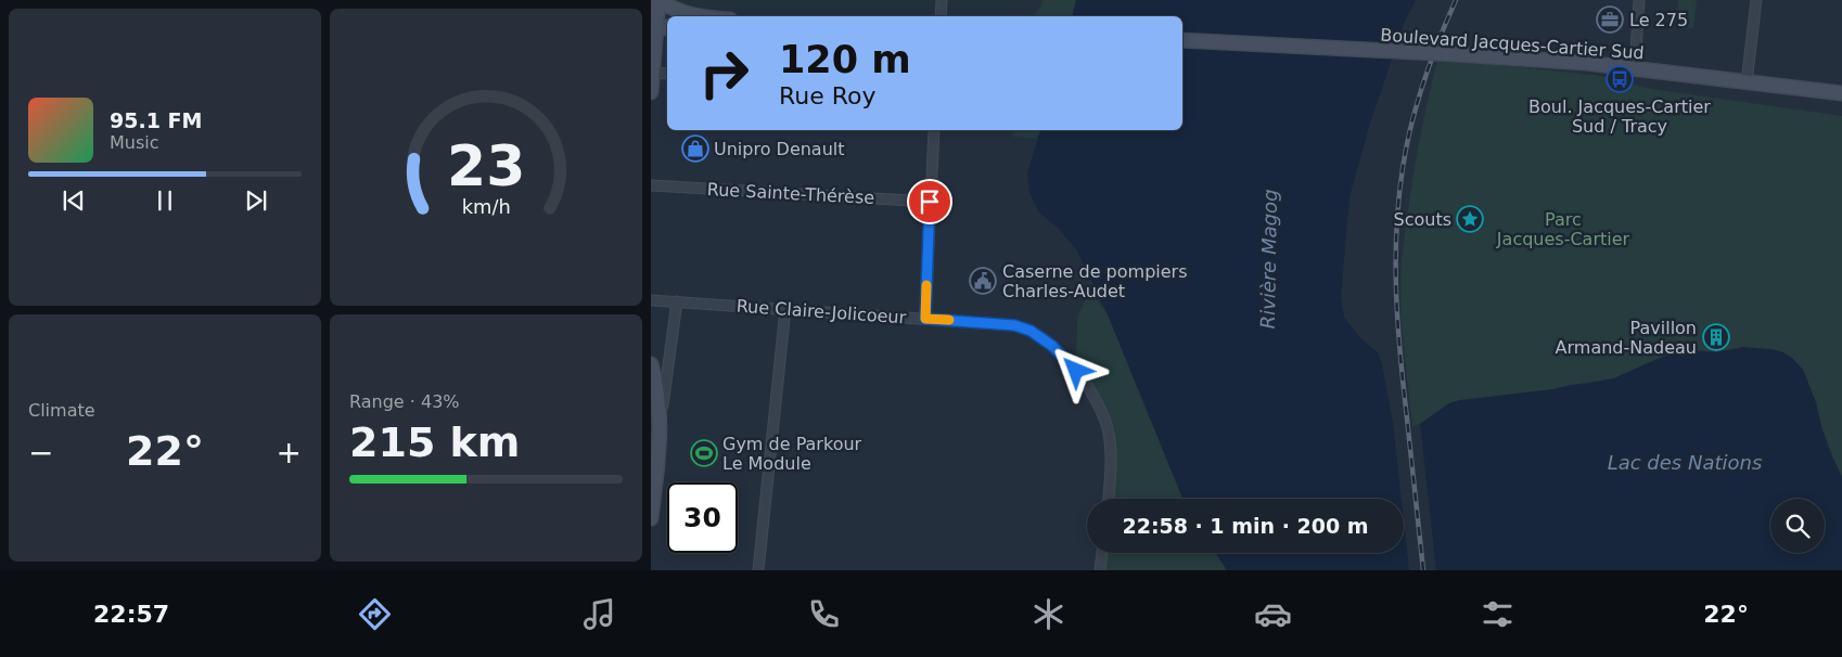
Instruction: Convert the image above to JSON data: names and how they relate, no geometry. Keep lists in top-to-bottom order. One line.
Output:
{"streets":{"main road":["Boulevard Jacques-Cartier Sud"],"street":["Rue Sainte-Thérèse","Rue Claire-Jolicoeur"]},"water":["Rivière Magog","Lac des Nations"],"parks":["Parc Jacques-Cartier"],"places":{"office":["Le 275"],"bus stop":["Boul. Jacques-Cartier Sud / Tracy"],"shop":["Unipro Denault"],"place":["Scouts"],"public building":["Caserne de pompiers Charles-Audet"],"building":["Pavillon Armand-Nadeau"],"sports":["Gym de Parkour Le Module"]},"page":{"turn":["120 m","Rue Roy"],"song":["95.1 FM","Music"],"tile":["Climate",["Range · 43%","215 km"]],"heat":["−","22°","+"],"limit":"30","trip":"22:58 · 1 min · 200 m","tabs":["22:57","22°"],"gauge":["23","km/h"]}}
